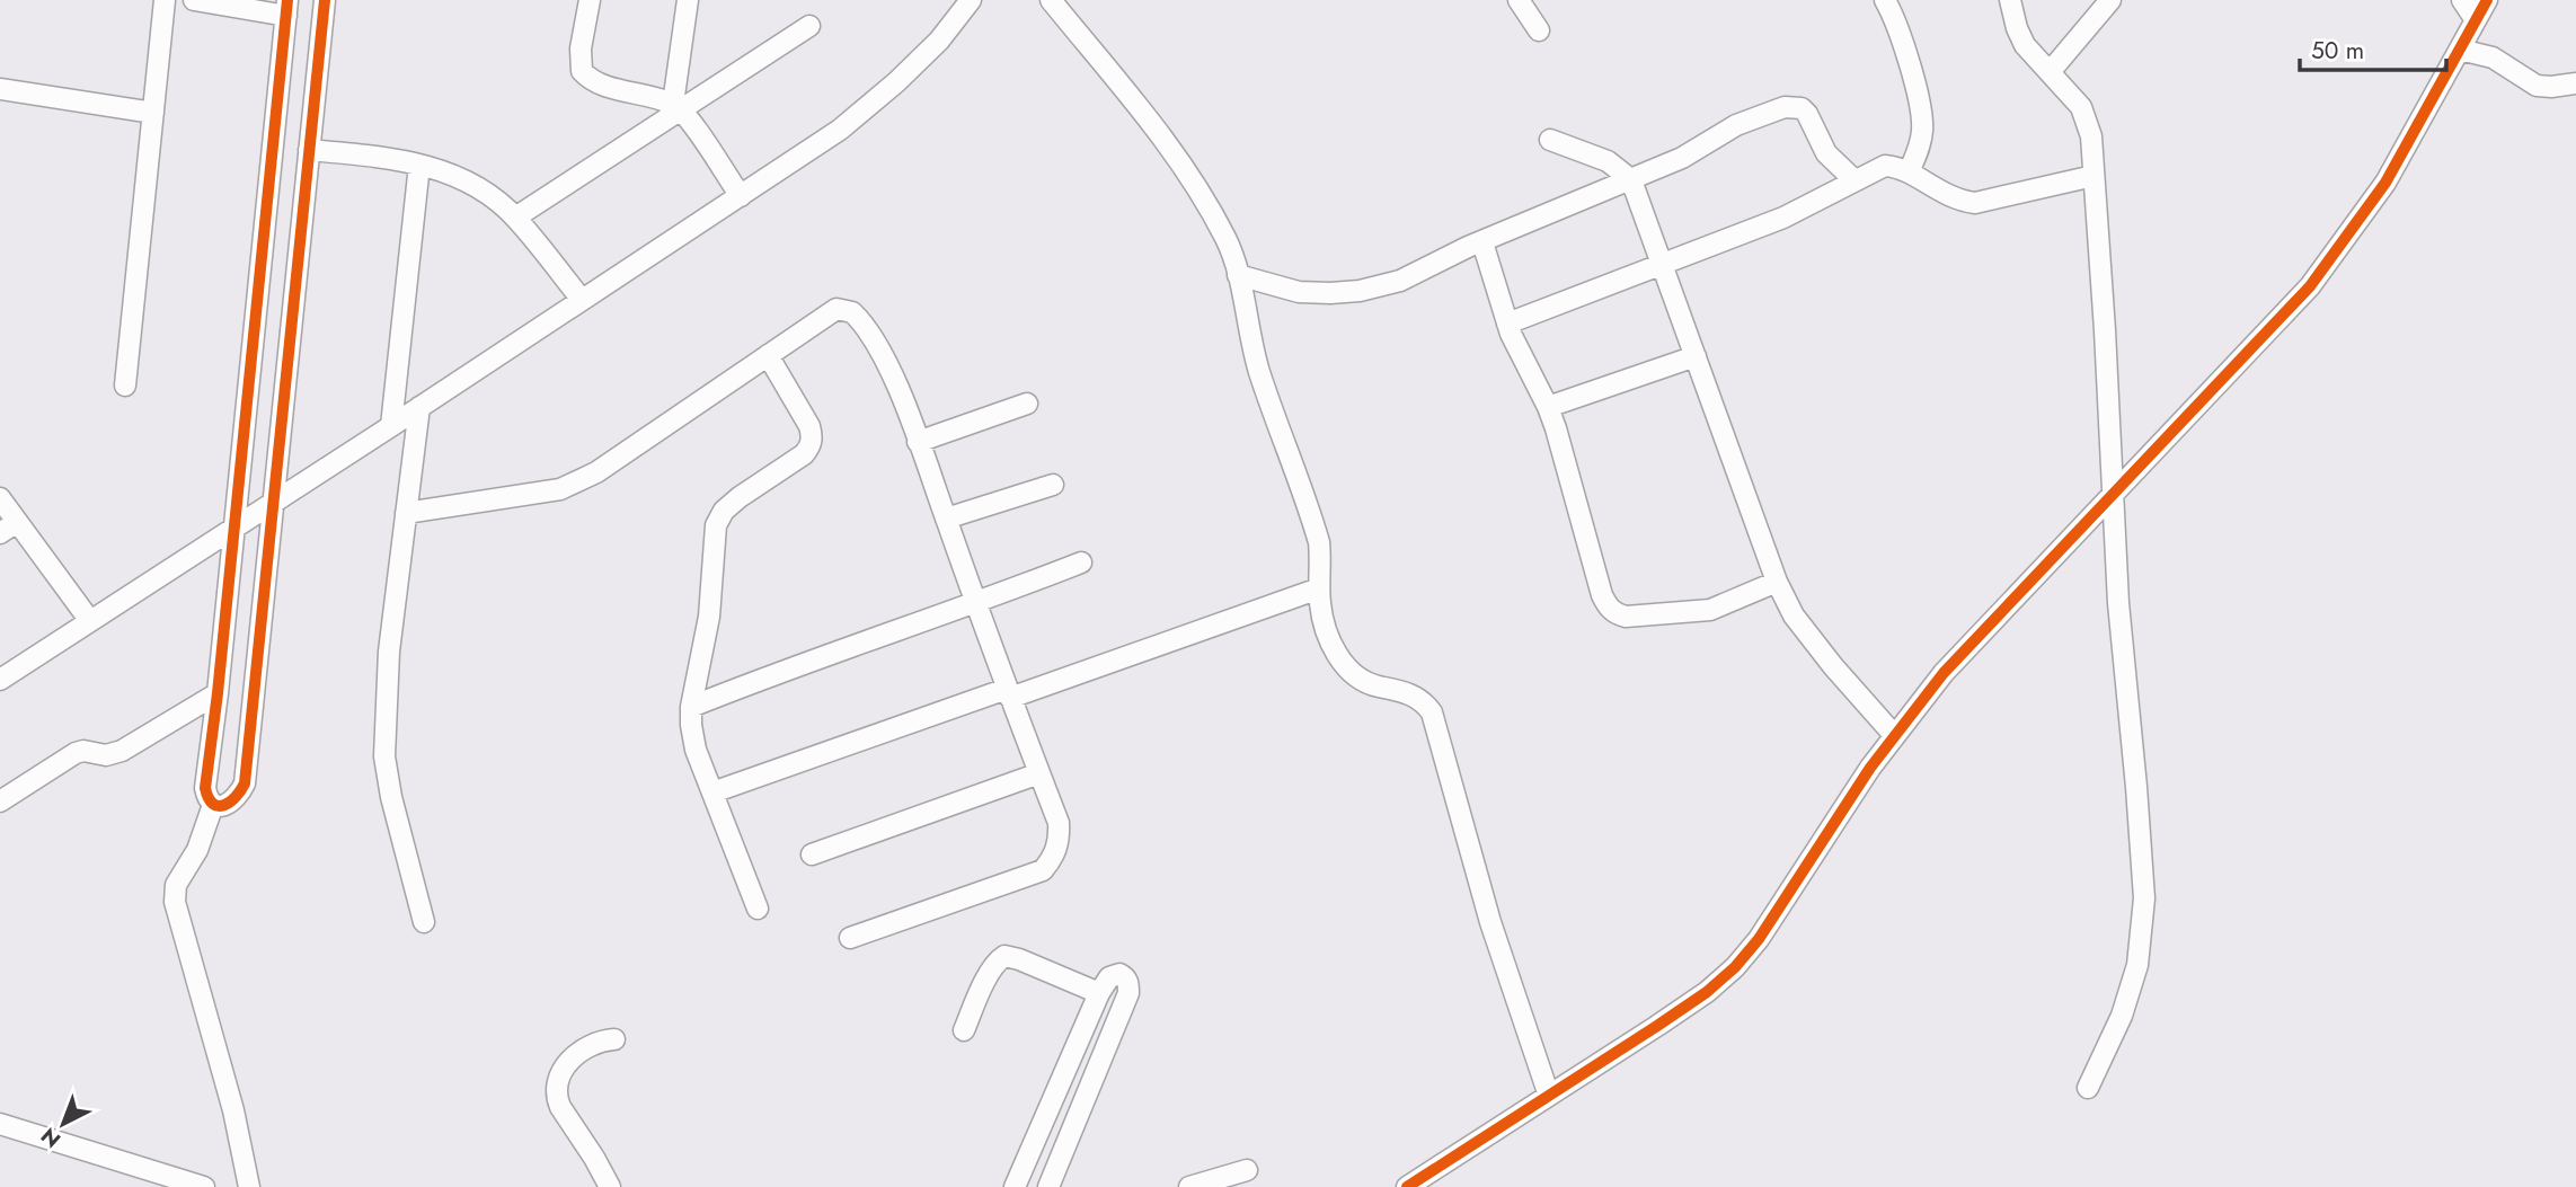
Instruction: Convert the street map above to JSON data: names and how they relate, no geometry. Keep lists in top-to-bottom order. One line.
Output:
{"scale_bar":"50 m","north":"bottom left"}
